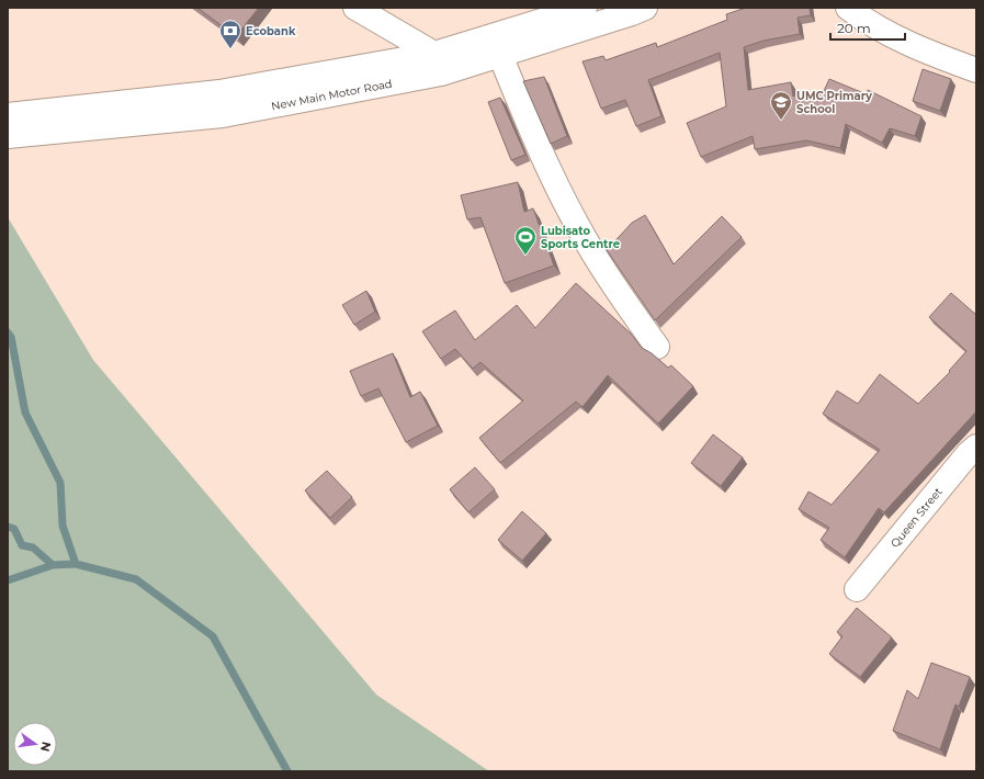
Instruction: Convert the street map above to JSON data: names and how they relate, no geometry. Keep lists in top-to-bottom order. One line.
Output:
{"streets":{"main road":["New Main Motor Road","Queen Street"]},"places":{"bank":["Ecobank"],"school or university":["UMC Primary School"],"sports":["Lubisato Sports Centre"]},"scale_bar":"20 m","north":"right"}
